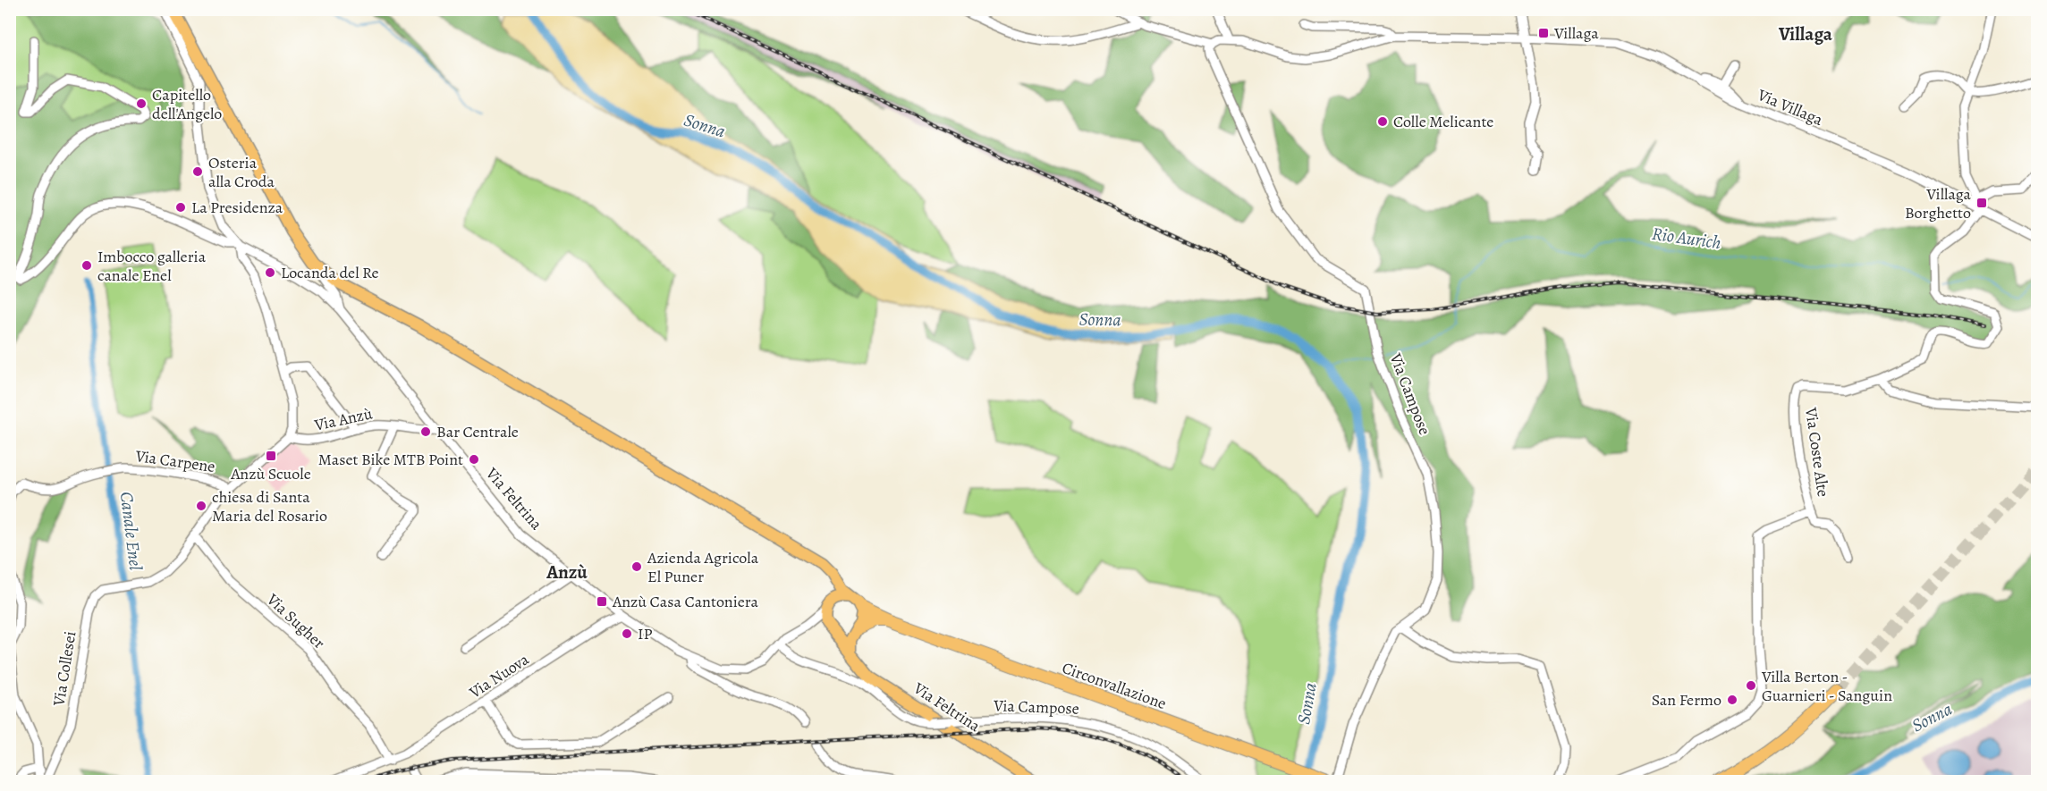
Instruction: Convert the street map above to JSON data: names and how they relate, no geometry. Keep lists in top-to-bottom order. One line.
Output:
{"streets":{"highway":["Circonvallazione"],"main road":["Via Feltrina"],"street":["Via Villaga","Via Campose","Via Anzù","Via Coste Alte","Via Carpene","Via Sugher","Via Collesei","Via Nuova"]},"crossings":[["Via Campose","Via Feltrina"],["Via Anzù","Via Feltrina"],["Via Anzù","Via Collesei"],["Via Carpene","Via Collesei"],["Via Feltrina","Via Nuova"],["Via Feltrina","Circonvallazione"],["Via Sugher","Via Collesei"],["Via Sugher","Via Nuova"]],"districts":["Villaga","Anzù"],"water":["Sonna","Rio Aurich","Canale Enel"],"places":{"transit":["Villaga","Villaga Borghetto","Anzù Scuole","Anzù Casa Cantoniera"],"other":["Capitello dell'Angelo","Colle Melicante","Osteria alla Croda","La Presidenza","Imbocco galleria canale Enel","Locanda del Re","Bar Centrale","Maset Bike MTB Point","chiesa di Santa Maria del Rosario","Azienda Agricola El Puner","IP","Villa Berton - Guarnieri - Sanguin","San Fermo"]}}
